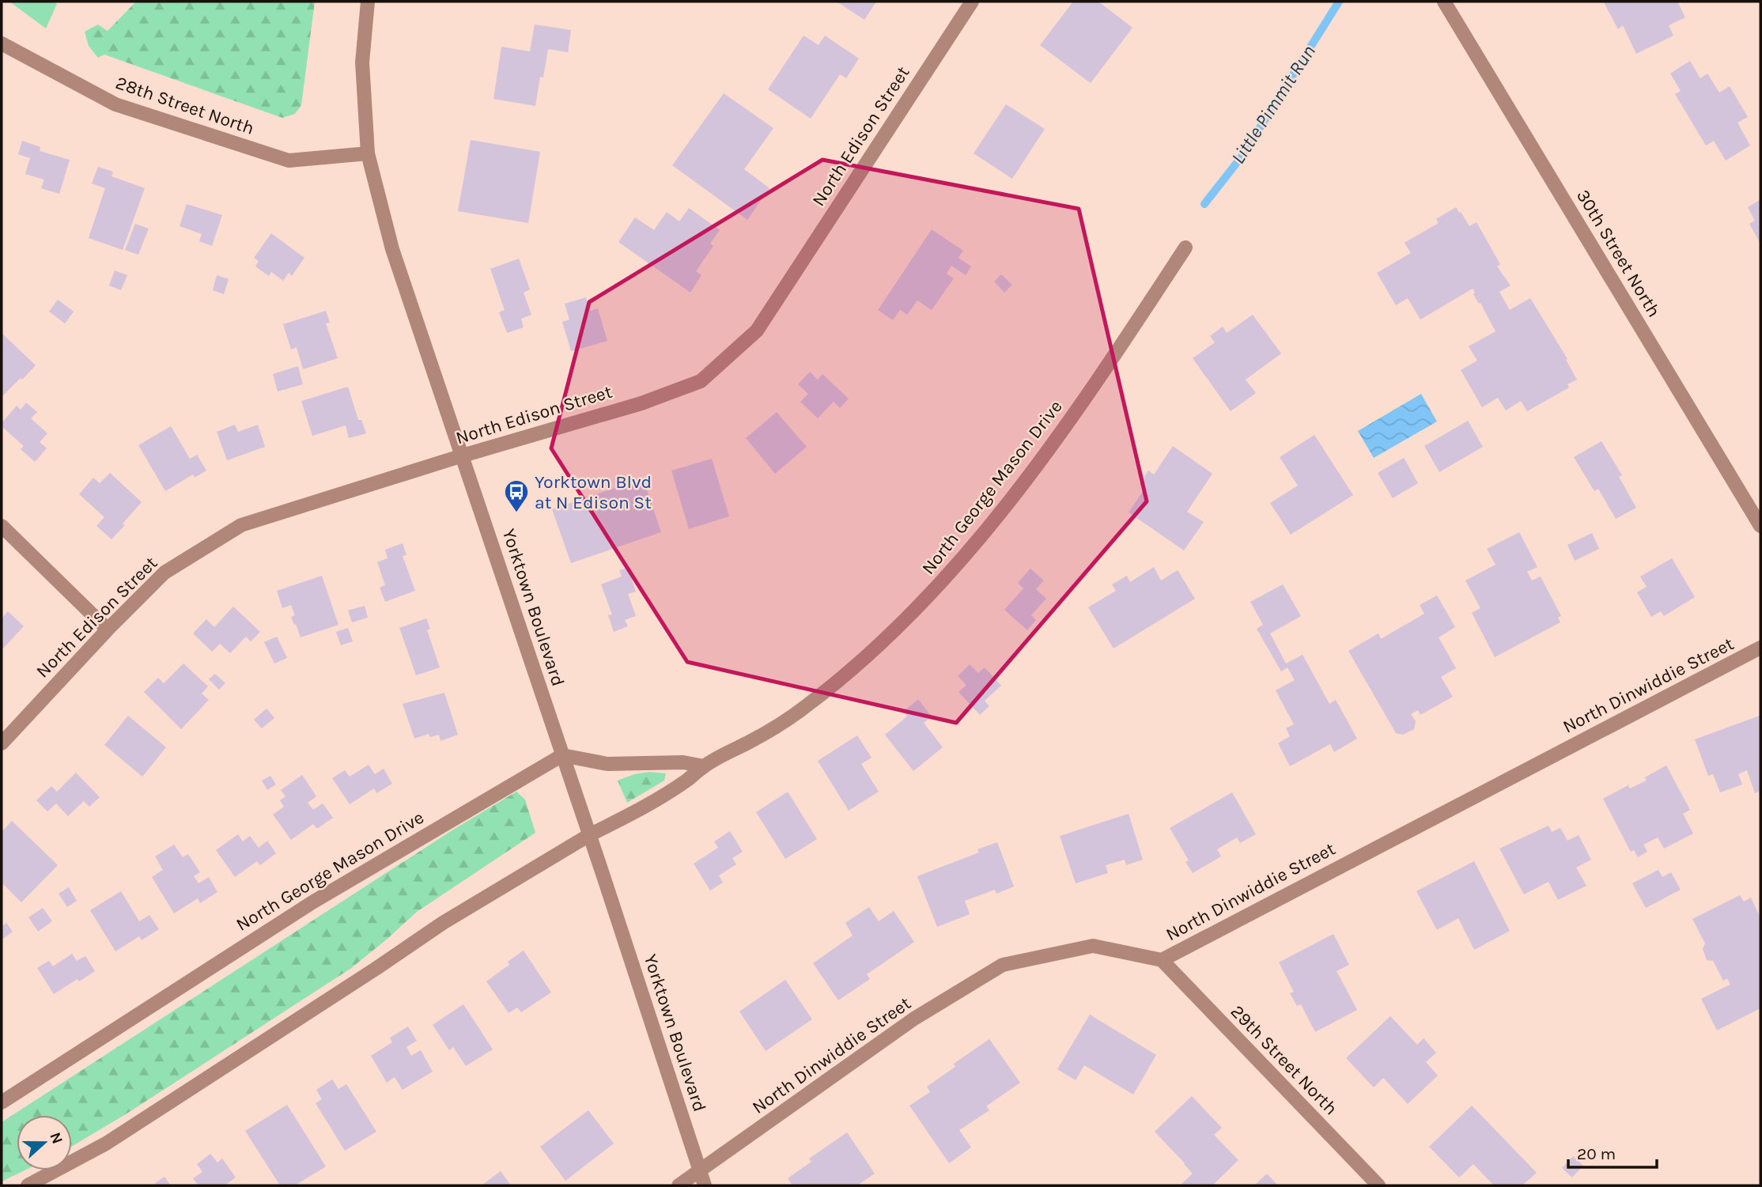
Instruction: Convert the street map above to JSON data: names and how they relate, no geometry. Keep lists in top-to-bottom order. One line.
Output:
{"streets":{"street":["28th Street North","North Edison Street","30th Street North","North George Mason Drive","Yorktown Boulevard","North Dinwiddie Street","29th Street North"]},"crossings":[["28th Street North","Yorktown Boulevard"],["North Edison Street","Yorktown Boulevard"],["North George Mason Drive","Yorktown Boulevard"],["Yorktown Boulevard","North Dinwiddie Street"],["North Dinwiddie Street","29th Street North"]],"water":["Little Pimmit Run"],"places":{"bus stop":["Yorktown Blvd at N Edison St"]},"scale_bar":"20 m","north":"right"}
